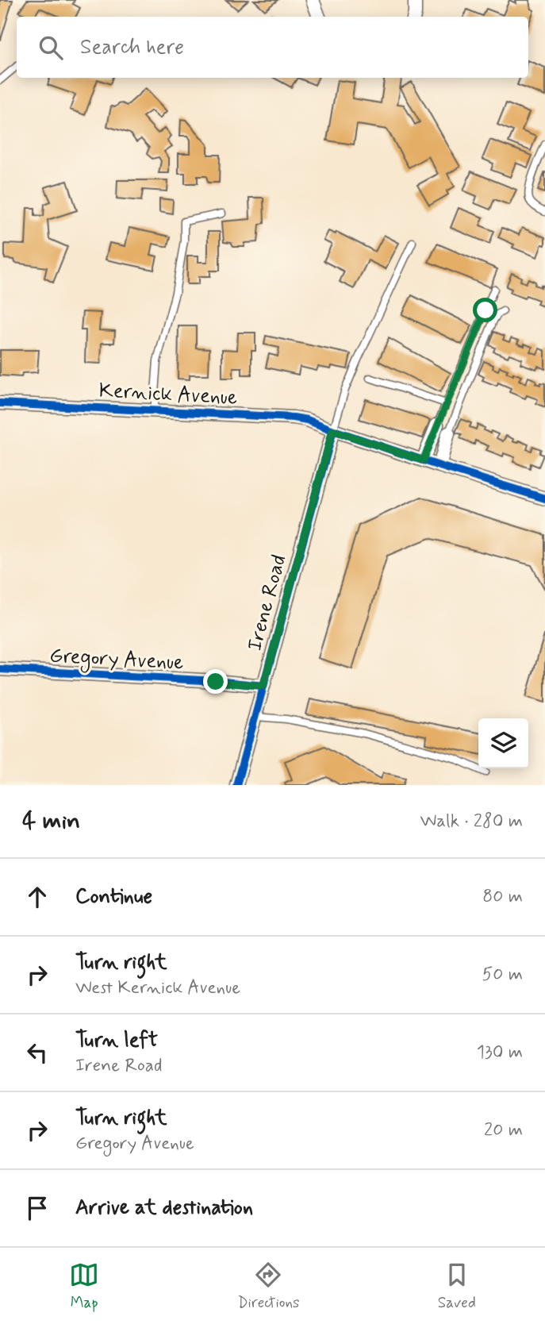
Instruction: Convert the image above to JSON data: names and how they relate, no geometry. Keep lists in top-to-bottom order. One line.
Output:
{"streets":{"street":["Kernick Avenue","Irene Road","Gregory Avenue"]},"crossings":[["Kernick Avenue","Irene Road"],["Irene Road","Gregory Avenue"]],"page":{"search":"Search here","heading":["4 min","Walk · 280 m"],"list":[["Continue","80 m"],["Turn right","West Kernick Avenue","50 m"],["Turn left","Irene Road","130 m"],["Turn right","Gregory Avenue","20 m"],"Arrive at destination"],"nav":["Map","Directions","Saved"]}}
